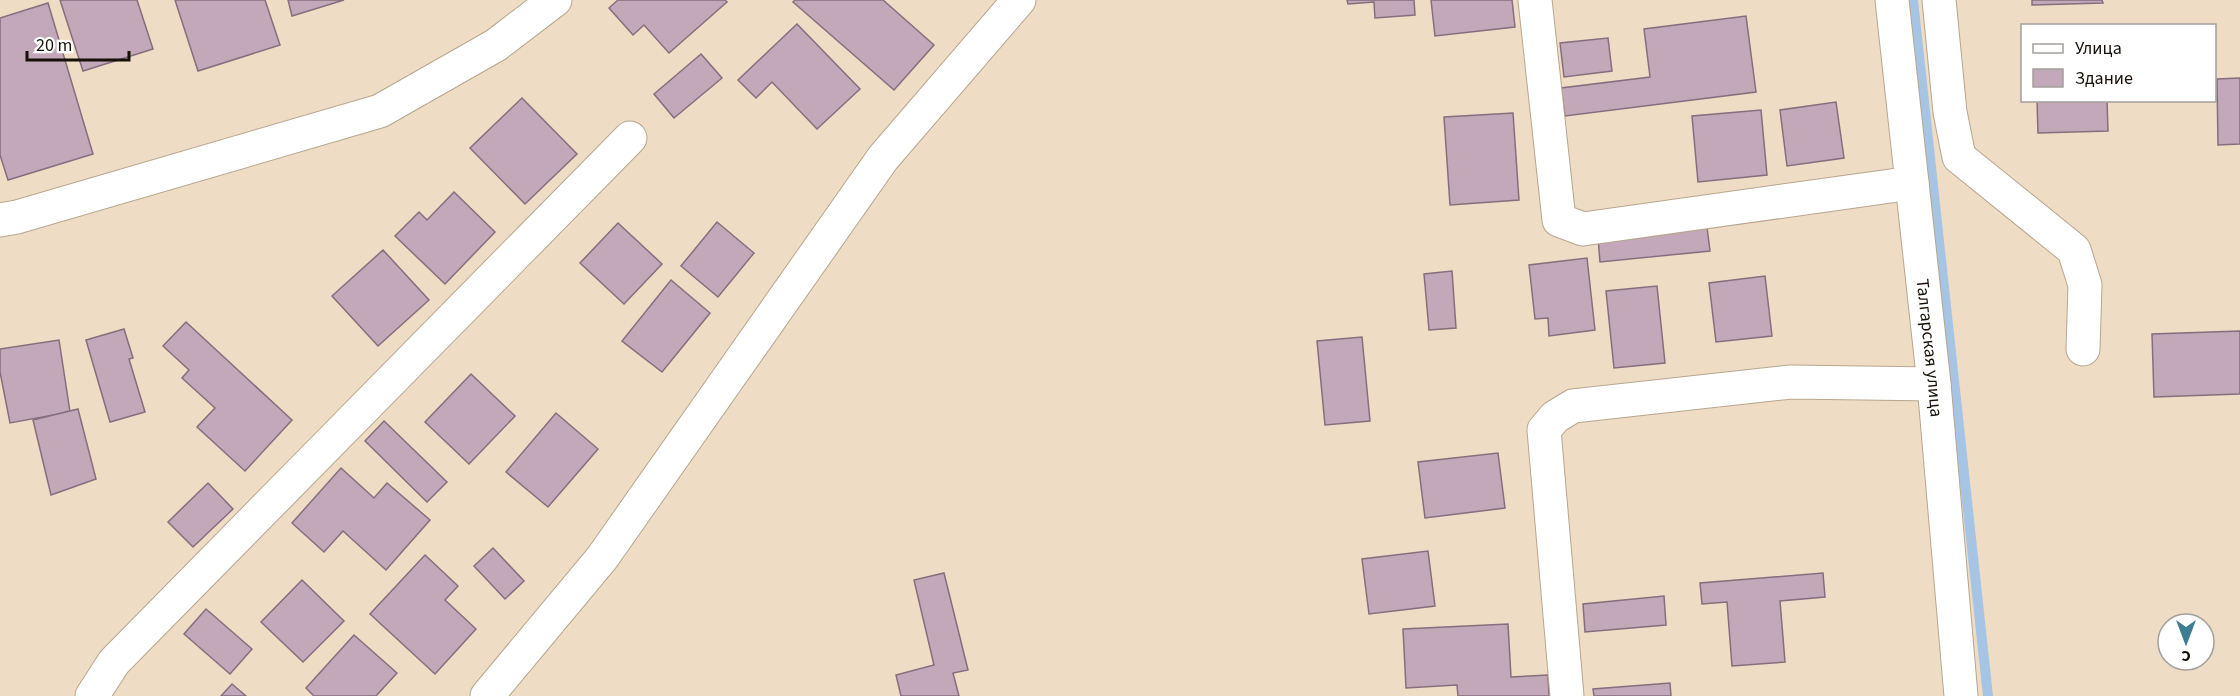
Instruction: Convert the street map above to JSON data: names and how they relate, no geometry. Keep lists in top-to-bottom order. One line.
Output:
{"streets":{"street":["Талгарская улица"]},"legend":["Улица","Здание"],"scale_bar":"20 m","north":"bottom"}
